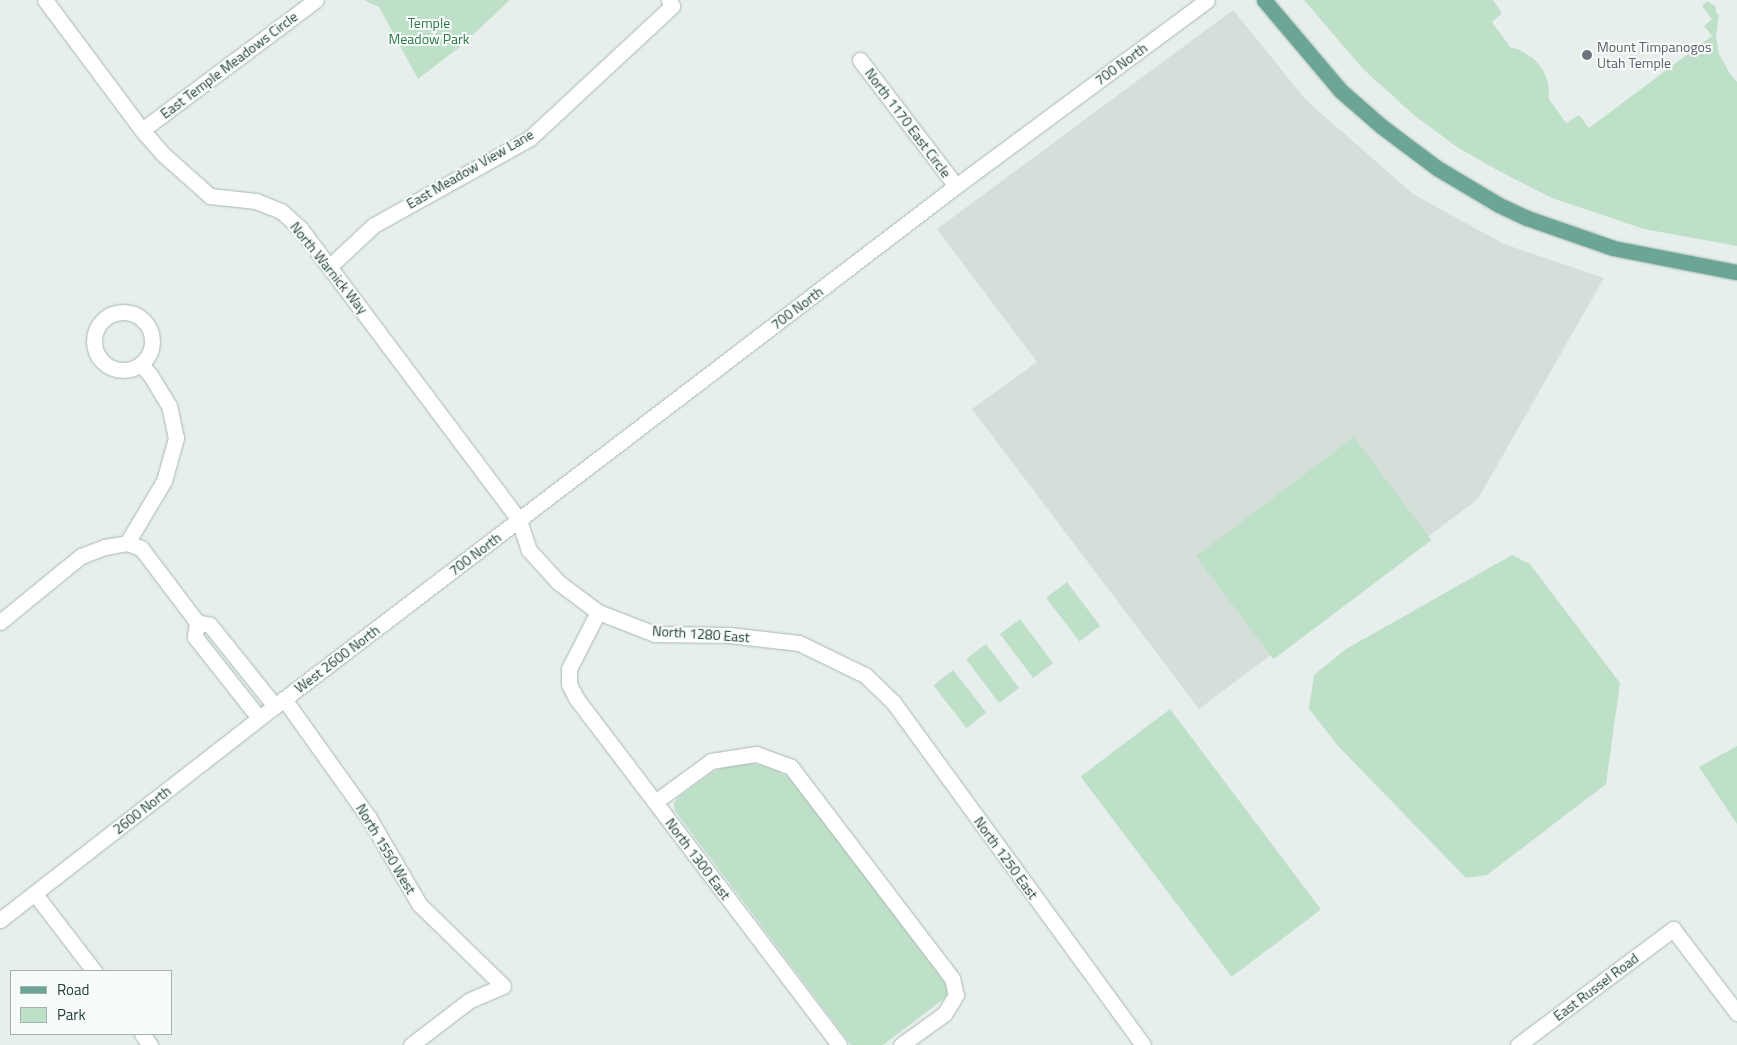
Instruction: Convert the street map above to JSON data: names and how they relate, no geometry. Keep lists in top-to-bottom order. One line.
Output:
{"streets":{"street":["700 North","East Temple Meadows Circle","North 1170 East Circle","East Meadow View Lane","North Warnick Way","North 1280 East","West 2600 North","2600 North","North 1550 West","North 1250 East","North 1300 East","East Russel Road"]},"crossings":[["700 North","North 1170 East Circle"],["700 North","North Warnick Way"],["700 North","North 1280 East"],["700 North","West 2600 North"],["East Temple Meadows Circle","North Warnick Way"],["East Meadow View Lane","North Warnick Way"],["North Warnick Way","North 1280 East"],["North 1280 East","North 1250 East"],["North 1280 East","North 1300 East"],["West 2600 North","2600 North"],["West 2600 North","North 1550 West"],["2600 North","North 1550 West"]],"parks":["Temple Meadow Park"],"places":["Mount Timpanogos Utah Temple"],"legend":["Road","Park"]}
